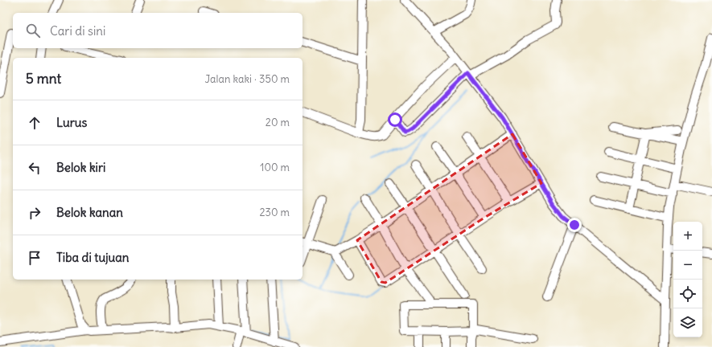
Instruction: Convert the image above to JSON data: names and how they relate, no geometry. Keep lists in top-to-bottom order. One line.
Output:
{"page":{"search":"Cari di sini","heading":["5 mnt","Jalan kaki · 350 m"],"list":[["Lurus","20 m"],["Belok kiri","100 m"],["Belok kanan","230 m"],"Tiba di tujuan"],"map_buttons":["+","−"]}}
